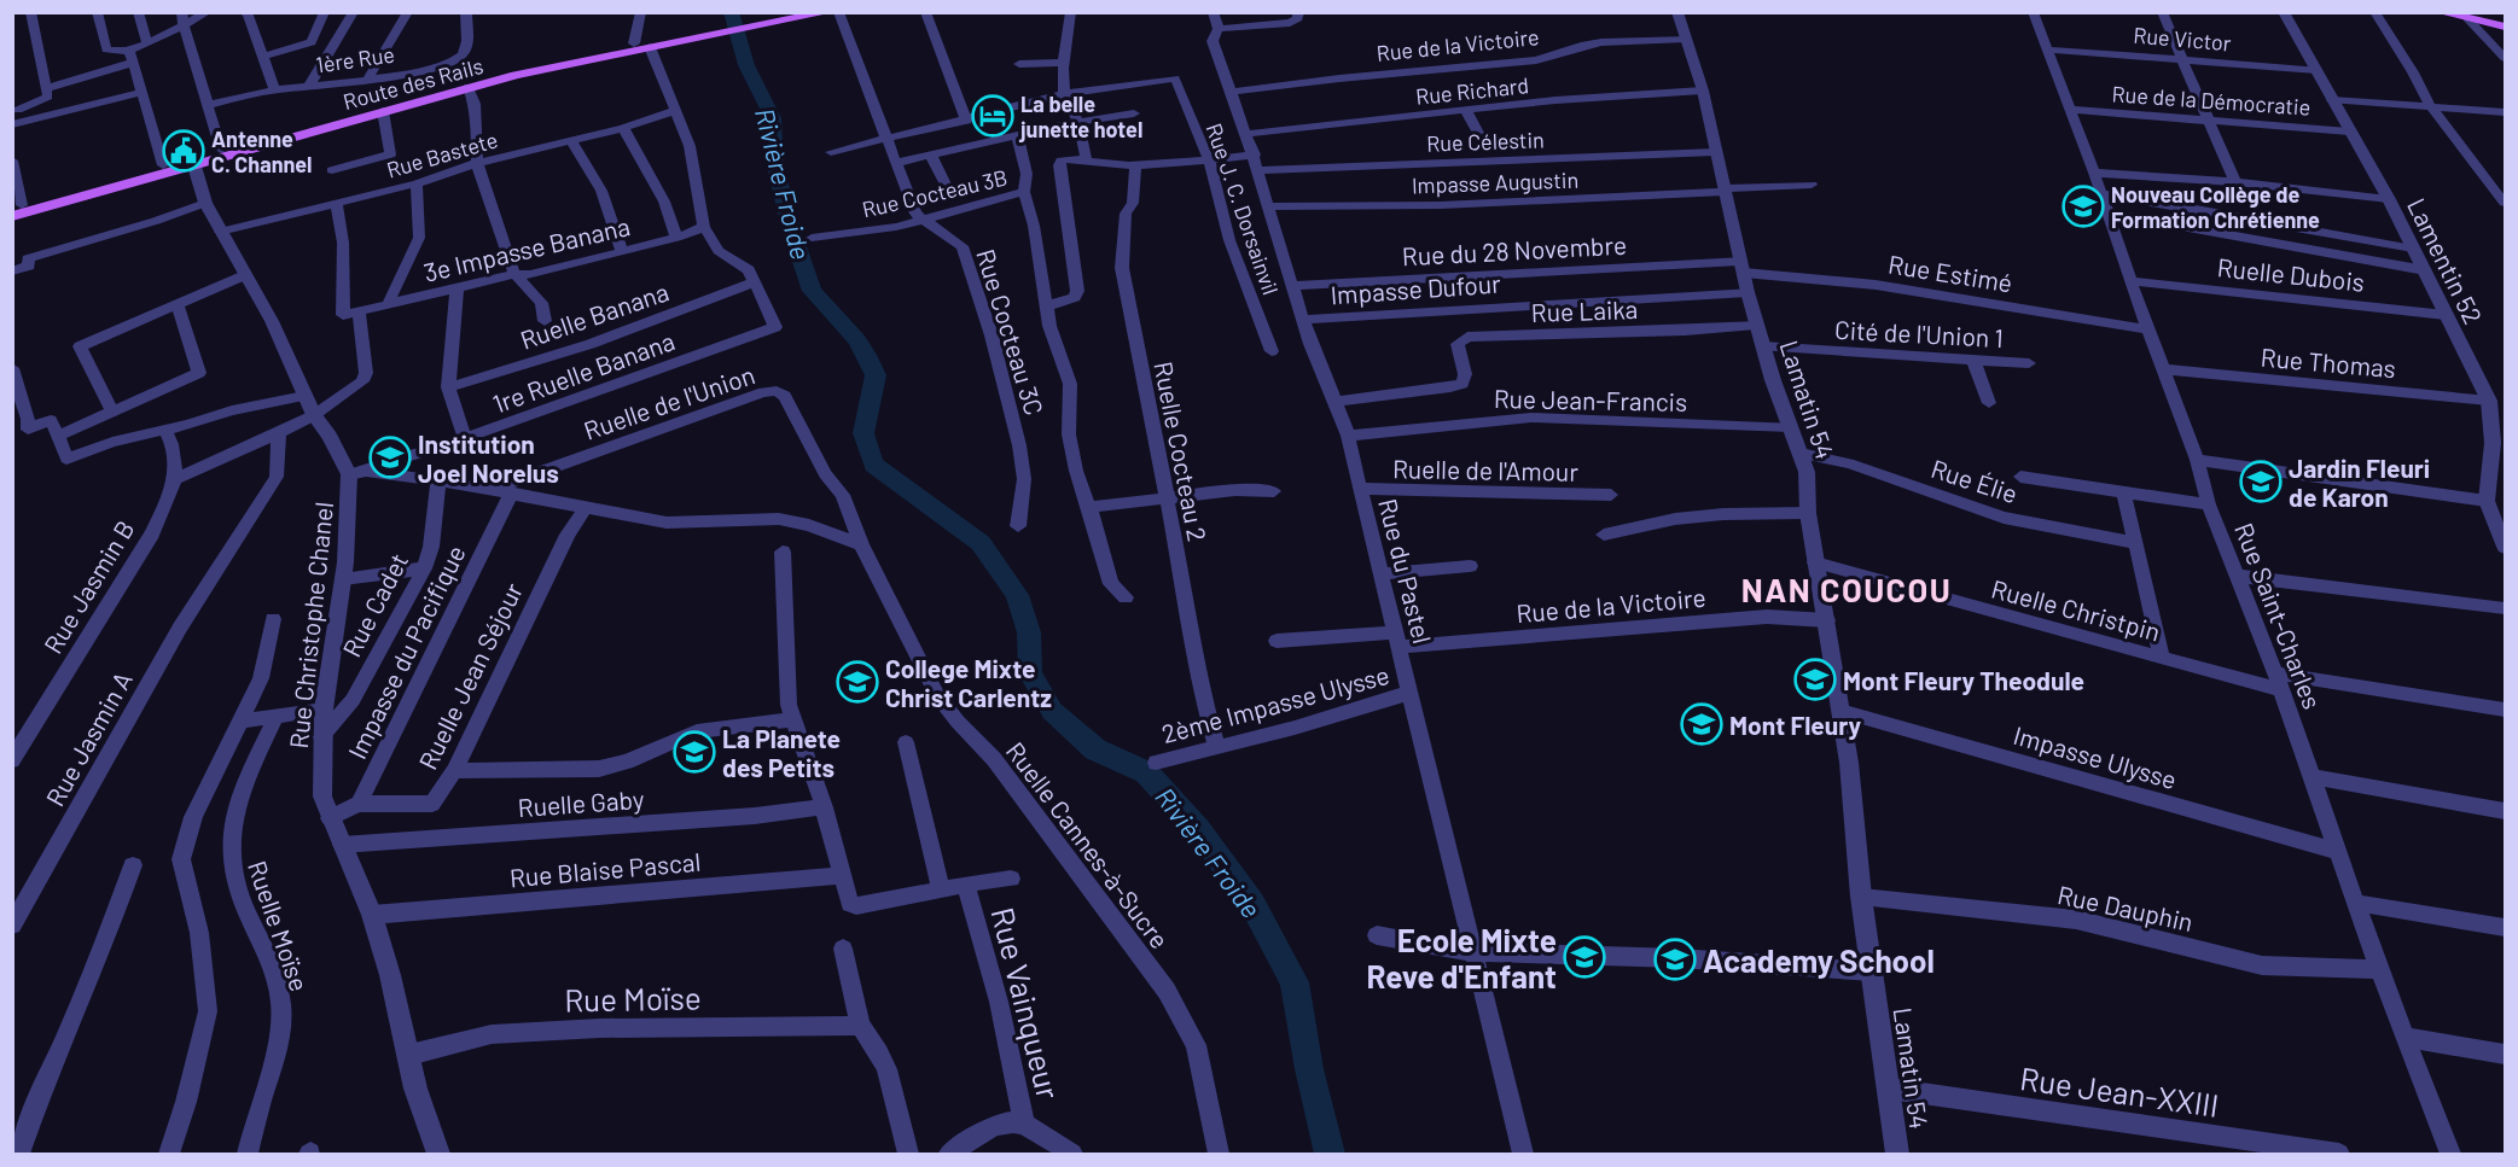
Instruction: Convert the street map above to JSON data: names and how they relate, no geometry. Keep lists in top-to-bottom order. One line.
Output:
{"streets":{"main road":["Route des Rails"],"street":["Rue Victor","Rue de la Victoire","1ère Rue","Rue Richard","Rue de la Démocratie","Rue Célestin","Rue Bastete","Impasse Augustin","Rue Cocteau 3B","Rue J. C. Dorsainvil","3e Impasse Banana","Rue du 28 Novembre","Lamentin 52","Rue Estimé","Ruelle Dubois","Impasse Dufour","Rue Laika","Ruelle Banana","Rue Cocteau 3C","Cité de l'Union 1","Rue Thomas","1re Ruelle Banana","Rue Jean-Francis","Lamatin 54","Ruelle de l'Union","Ruelle Cocteau 2","Ruelle de l'Amour","Rue Élie","Rue du Pastel","Rue Jasmin B","Rue Cadet","Ruelle Christpin","Rue Saint-Charles","Rue Christophe Chanel","Impasse du Pacifique","Ruelle Jean Séjour","2ème Impasse Ulysse","Rue Jasmin A","Impasse Ulysse","Ruelle Gaby","Ruelle Cannes-à-Sucre","Rue Blaise Pascal","Rue Dauphin","Ruelle Moïse","Rue Moïse","Rue Vainqueur","Rue Jean-XXIII"]},"crossings":[["Rue Victor","Lamentin 52"],["Rue Victor","Rue Saint-Charles"],["Rue de la Victoire","Lamatin 54"],["Rue de la Victoire","Rue du Pastel"],["Route des Rails","Rue Christophe Chanel"],["Rue Richard","Lamatin 54"],["Rue Richard","Rue du Pastel"],["Rue de la Démocratie","Lamentin 52"],["Rue de la Démocratie","Rue Saint-Charles"],["Rue Célestin","Rue J. C. Dorsainvil"],["Rue Célestin","Lamatin 54"],["Rue Célestin","Ruelle Cocteau 2"],["Rue Célestin","Rue du Pastel"],["Rue Bastete","Rue Christophe Chanel"],["Impasse Augustin","Lamatin 54"],["Impasse Augustin","Rue du Pastel"],["Rue Cocteau 3B","Rue Cocteau 3C"],["Rue du 28 Novembre","Rue Estimé"],["Rue du 28 Novembre","Lamatin 54"],["Rue du 28 Novembre","Rue du Pastel"],["Lamentin 52","Ruelle Dubois"],["Lamentin 52","Rue Thomas"],["Rue Estimé","Lamatin 54"],["Rue Estimé","Rue Saint-Charles"],["Ruelle Dubois","Rue Saint-Charles"],["Impasse Dufour","Lamatin 54"],["Impasse Dufour","Rue du Pastel"],["Rue Laika","Lamatin 54"],["Rue Laika","Rue du Pastel"],["Ruelle Banana","1re Ruelle Banana"],["Cité de l'Union 1","Lamatin 54"],["Rue Thomas","Rue Saint-Charles"],["1re Ruelle Banana","Rue Christophe Chanel"],["Rue Jean-Francis","Lamatin 54"],["Rue Jean-Francis","Rue du Pastel"],["Lamatin 54","Rue Élie"],["Lamatin 54","Ruelle Christpin"],["Lamatin 54","Impasse Ulysse"],["Lamatin 54","Rue Dauphin"],["Lamatin 54","Rue Jean-XXIII"],["Ruelle de l'Union","Ruelle Cannes-à-Sucre"],["Ruelle Cocteau 2","2ème Impasse Ulysse"],["Ruelle de l'Amour","Rue du Pastel"],["Rue du Pastel","2ème Impasse Ulysse"],["Rue Cadet","Rue Christophe Chanel"],["Ruelle Christpin","Rue Saint-Charles"],["Rue Saint-Charles","Impasse Ulysse"],["Rue Saint-Charles","Rue Dauphin"],["Rue Christophe Chanel","Ruelle Gaby"],["Rue Christophe Chanel","Rue Blaise Pascal"],["Rue Christophe Chanel","Rue Moïse"],["Impasse du Pacifique","Ruelle Jean Séjour"]],"districts":["NAN COUCOU"],"water":["Rivière Froide"],"places":{"hotel":["La belle junette hotel"],"public building":["Antenne C. Channel"],"school or university":["Nouveau Collège de Formation Chrétienne","Institution Joel Norelus","Jardin Fleuri de Karon","Mont Fleury Theodule","College Mixte Christ Carlentz","Mont Fleury","La Planete des Petits","Ecole Mixte Reve d'Enfant","Academy School"]}}
